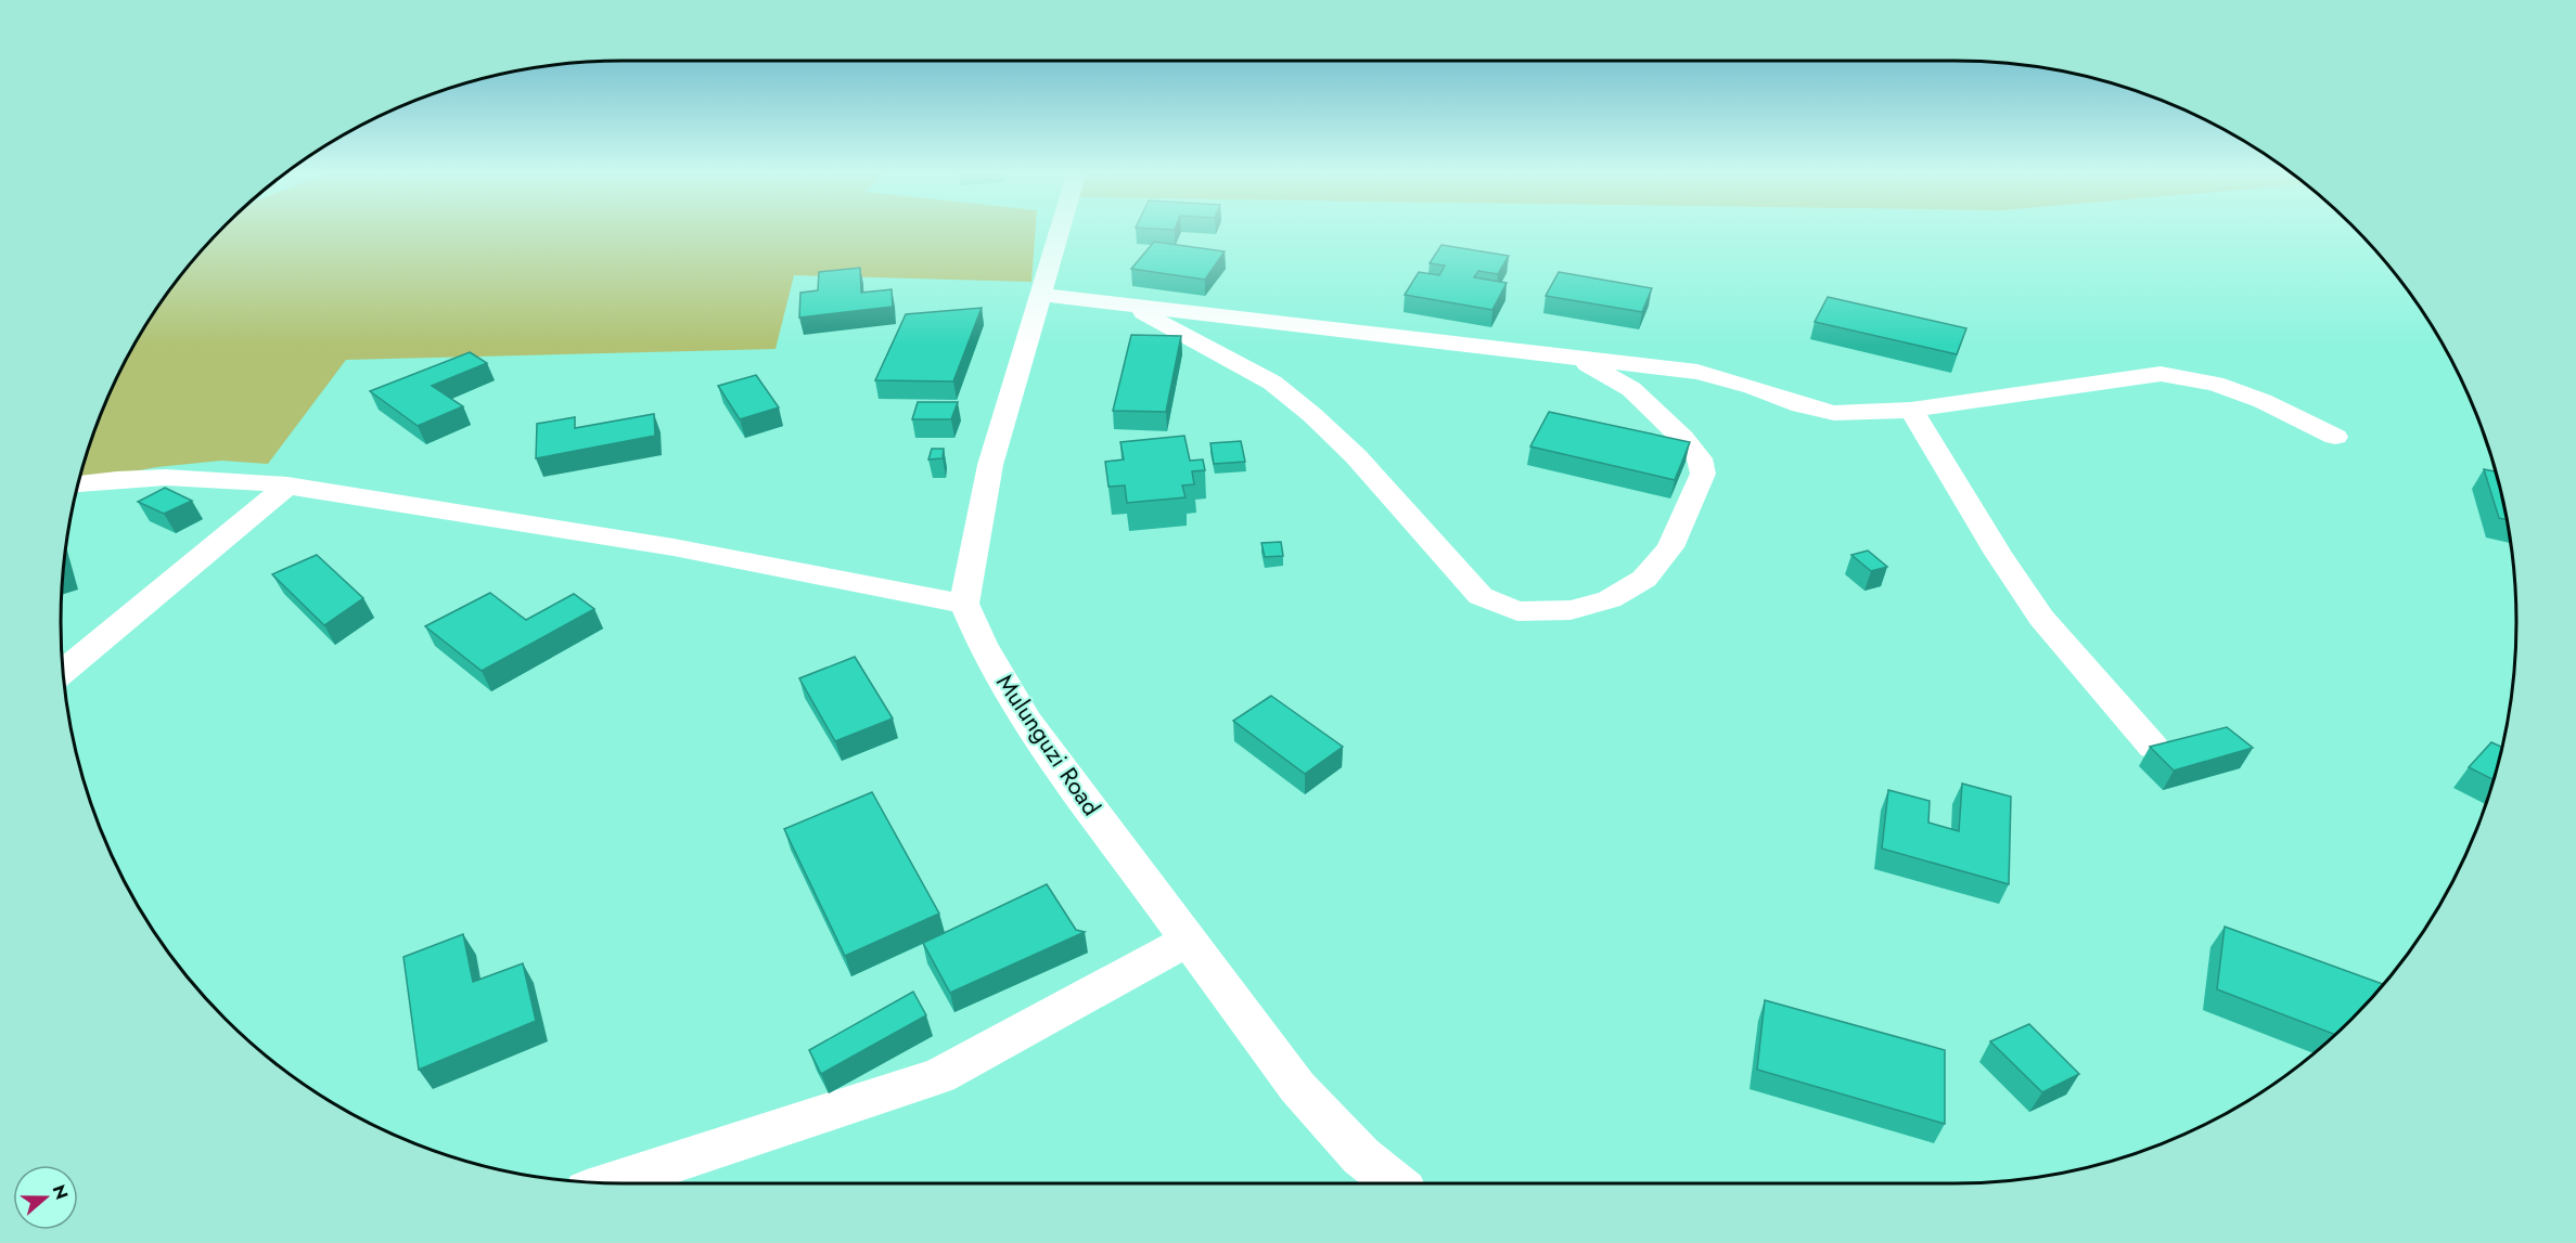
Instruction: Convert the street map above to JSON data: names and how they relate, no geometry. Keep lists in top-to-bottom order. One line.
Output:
{"streets":{"street":["Mulunguzi Road"]},"north":"right"}
